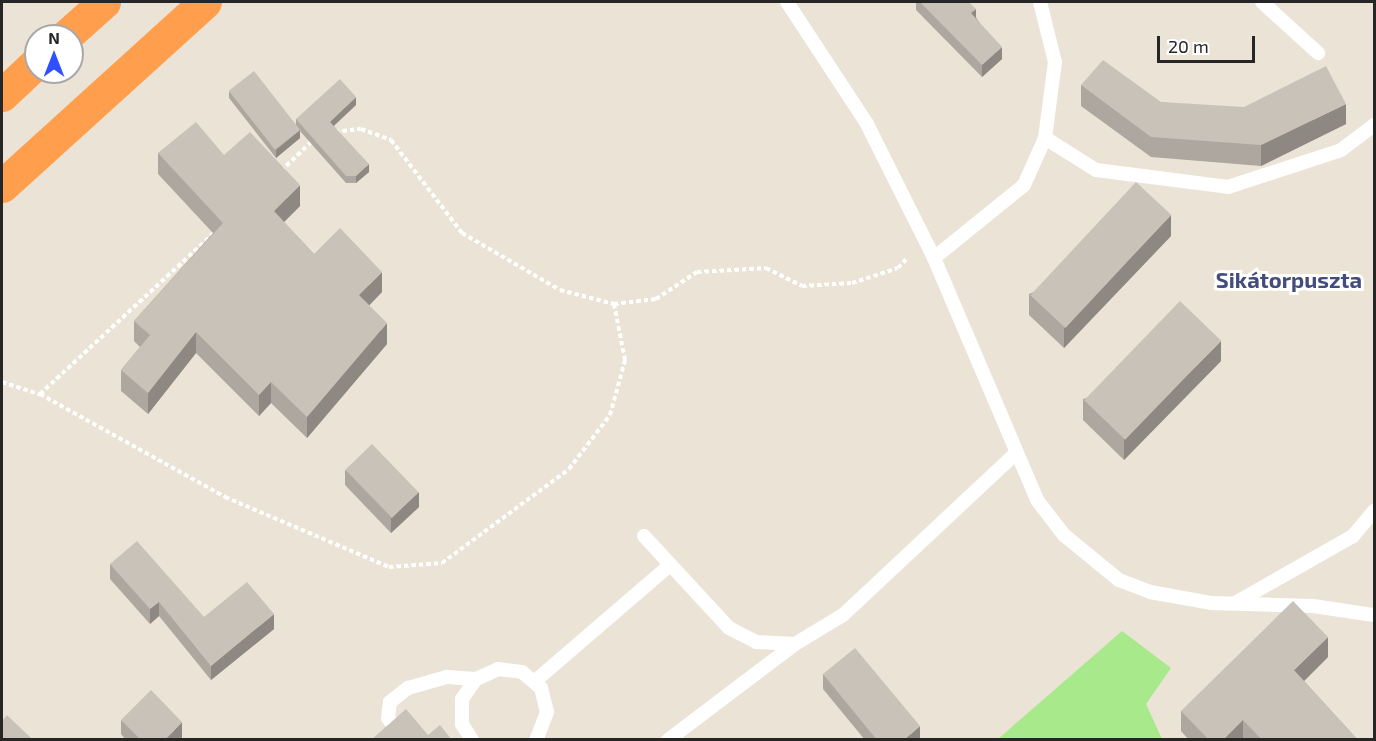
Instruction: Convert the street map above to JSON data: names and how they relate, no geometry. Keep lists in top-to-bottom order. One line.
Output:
{"districts":["Sikátorpuszta"],"scale_bar":"20 m","north":"top"}
